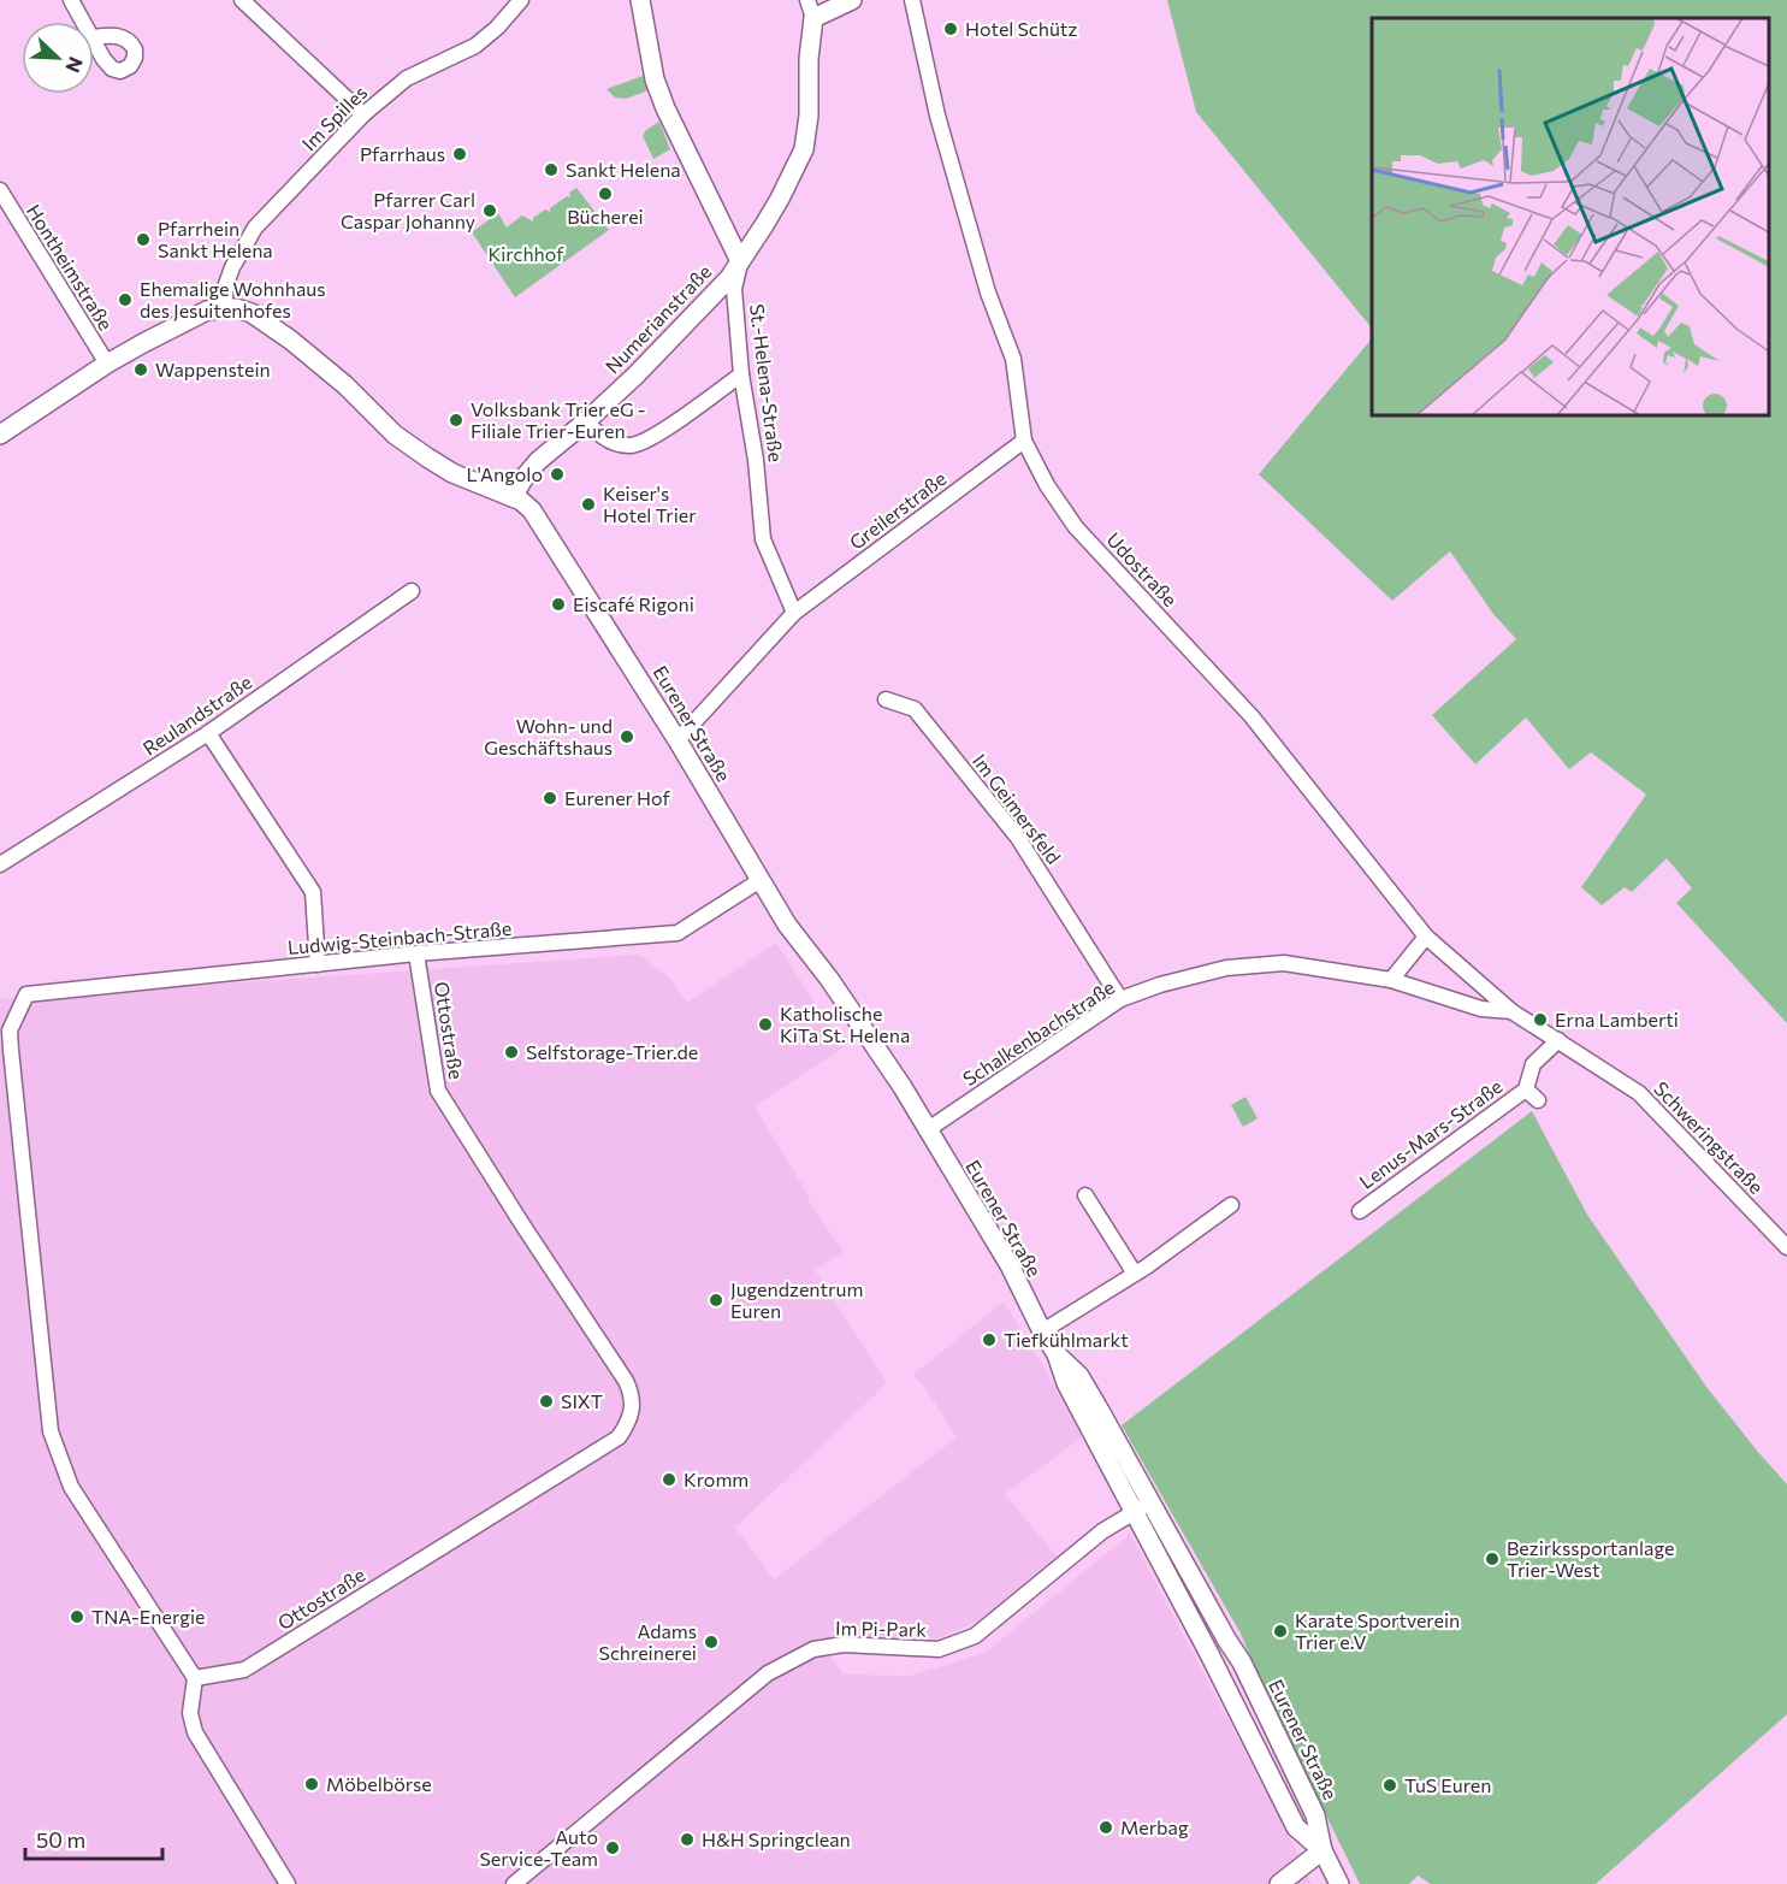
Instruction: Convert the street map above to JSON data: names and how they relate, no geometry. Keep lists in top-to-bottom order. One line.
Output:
{"streets":{"street":["Im Spilles","Hontheimstraße","Numerianstraße","St.-Helena-Straße","Greilerstraße","Udostraße","Reulandstraße","Eurener Straße","Im Geimersfeld","Ludwig-Steinbach-Straße","Ottostraße","Schalkenbachstraße","Lenus-Mars-Straße","Schweringstraße","Im Pi-Park"]},"crossings":[["Im Spilles","Eurener Straße"],["Numerianstraße","St.-Helena-Straße"],["Numerianstraße","Eurener Straße"],["St.-Helena-Straße","Greilerstraße"],["Greilerstraße","Udostraße"],["Udostraße","Schalkenbachstraße"],["Udostraße","Lenus-Mars-Straße"],["Udostraße","Schweringstraße"],["Eurener Straße","Ludwig-Steinbach-Straße"],["Eurener Straße","Schalkenbachstraße"],["Eurener Straße","Im Pi-Park"],["Im Geimersfeld","Schalkenbachstraße"],["Ludwig-Steinbach-Straße","Ottostraße"],["Lenus-Mars-Straße","Schweringstraße"]],"parks":["Kirchhof"],"places":["Hotel Schütz","Pfarrhaus","Sankt Helena","Bücherei","Pfarrer Carl Caspar Johanny","Pfarrhein Sankt Helena","Ehemalige Wohnhaus des Jesuitenhofes","Wappenstein","Volksbank Trier eG - Filiale Trier-Euren","L'Angolo","Keiser's Hotel Trier","Eiscafé Rigoni","Wohn- und Geschäftshaus","Eurener Hof","Erna Lamberti","Katholische KiTa St. Helena","Selfstorage-Trier.de","Jugendzentrum Euren","Tiefkühlmarkt","SIXT","Kromm","Bezirkssportanlage Trier-West","TNA-Energie","Karate Sportverein Trier e.V","Adams Schreinerei","Möbelbörse","TuS Euren","Merbag","H&H Springclean","Auto Service-Team"],"scale_bar":"50 m","north":"bottom right"}
